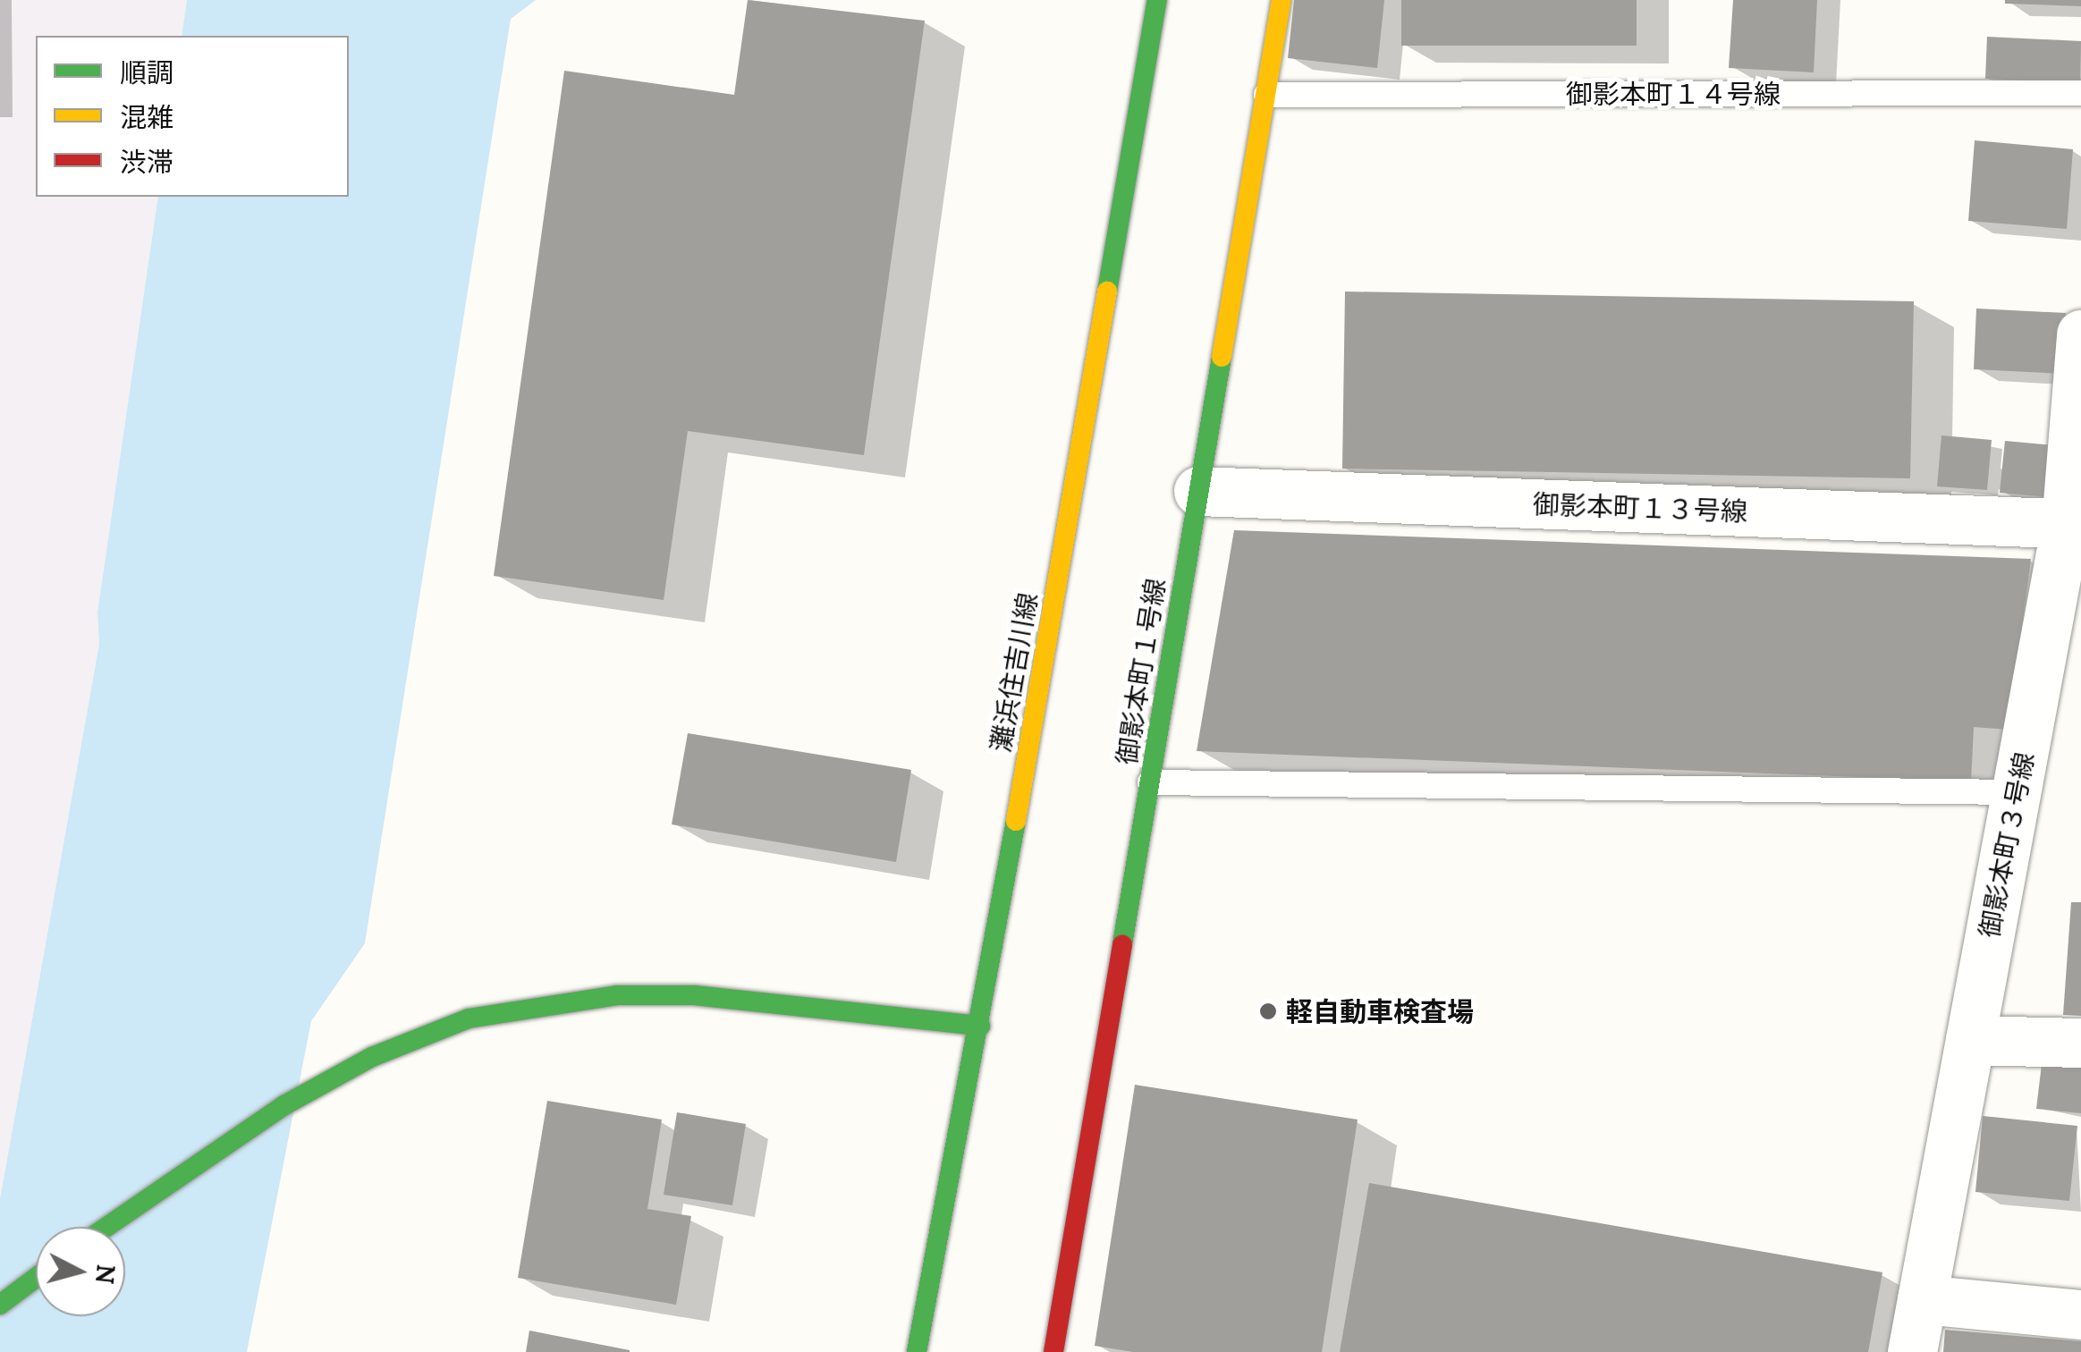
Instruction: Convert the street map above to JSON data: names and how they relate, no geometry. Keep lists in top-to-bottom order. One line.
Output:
{"streets":{"street":["御影本町１３号線","御影本町１号線","灘浜住吉川線","御影本町３号線"],"lane":["御影本町１４号線"]},"crossings":[["御影本町１４号線","御影本町１号線"],["御影本町１３号線","御影本町１号線"],["御影本町１３号線","御影本町３号線"]],"places":["軽自動車検査場"],"legend":["順調","混雑","渋滞"],"north":"right"}
